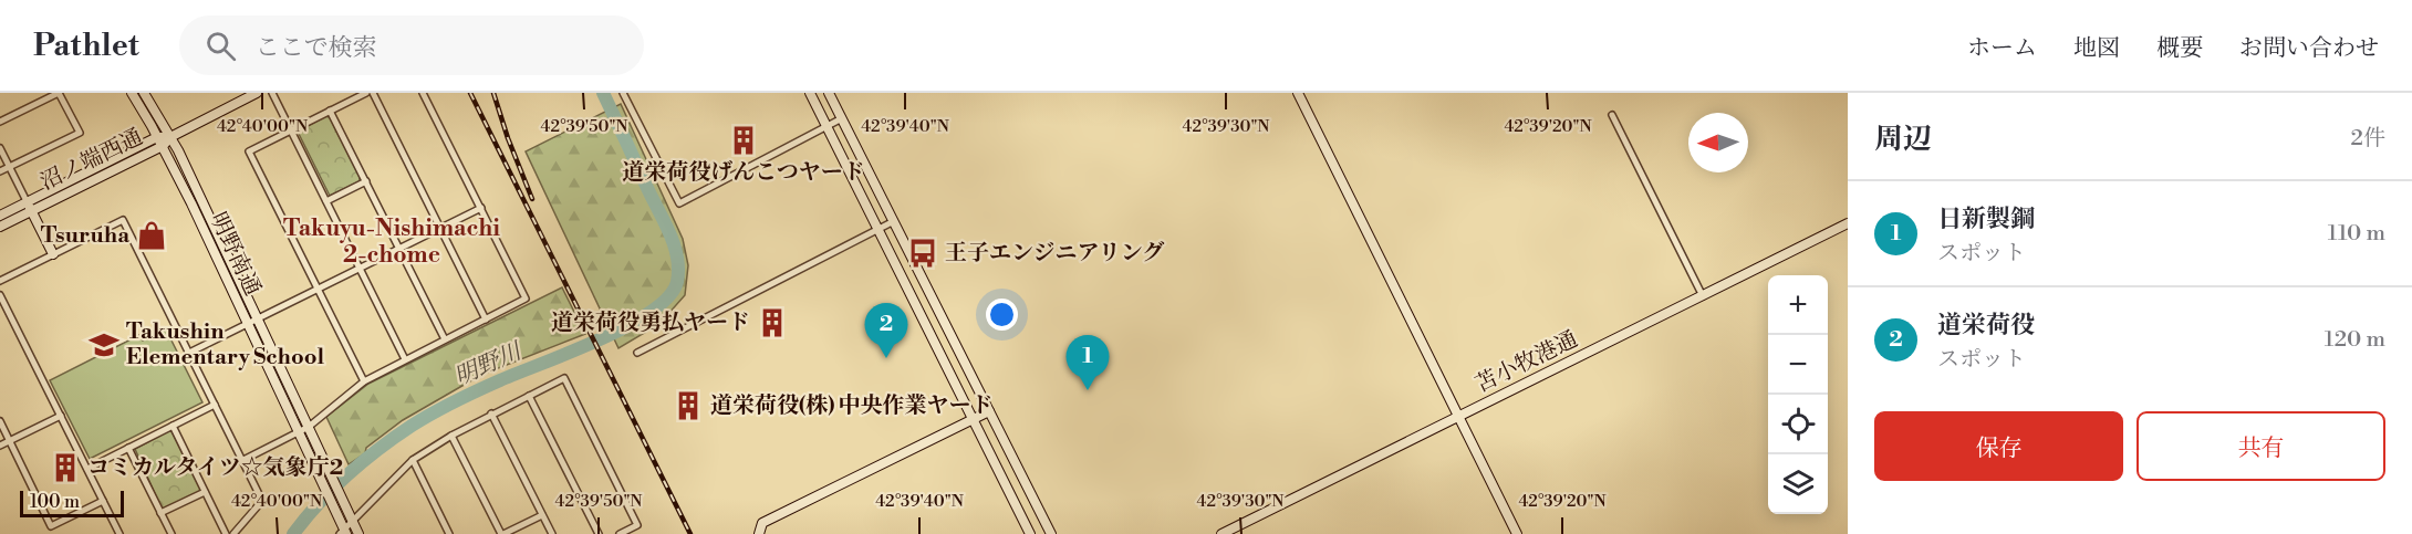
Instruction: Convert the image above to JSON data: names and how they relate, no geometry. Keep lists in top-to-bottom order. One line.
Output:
{"streets":{"street":["沼ノ端西通","明野南通","苫小牧港通"]},"crossings":[["沼ノ端西通","明野南通"]],"districts":["Takuyu-Nishimachi 2-chome"],"water":["明野川"],"places":{"building":["道栄荷役げんこつヤード","道栄荷役勇払ヤード","道栄荷役(株) 中央作業ヤード","コミカルタイツ☆気象庁2"],"shop":["Tsuruha"],"bus stop":["王子エンジニアリング"],"school or university":["Takushin Elementary School"]},"scale_bar":"100 m","north":"left","page":{"header":"Pathlet","search":"ここで検索","nav":["ホーム","地図","概要","お問い合わせ"],"heading":["周辺","2件"],"list":[{"mark":"1","name":"日新製鋼","note":"スポット","value":"110 m"},{"mark":"2","name":"道栄荷役","note":"スポット","value":"120 m"}],"map_buttons":["+","−"],"pins":["2","1"],"buttons":["保存","共有"],"scale":"100 m"},"coordinates":["42°40'00\"N","42°39'50\"N","42°39'40\"N","42°39'30\"N","42°39'20\"N"]}
